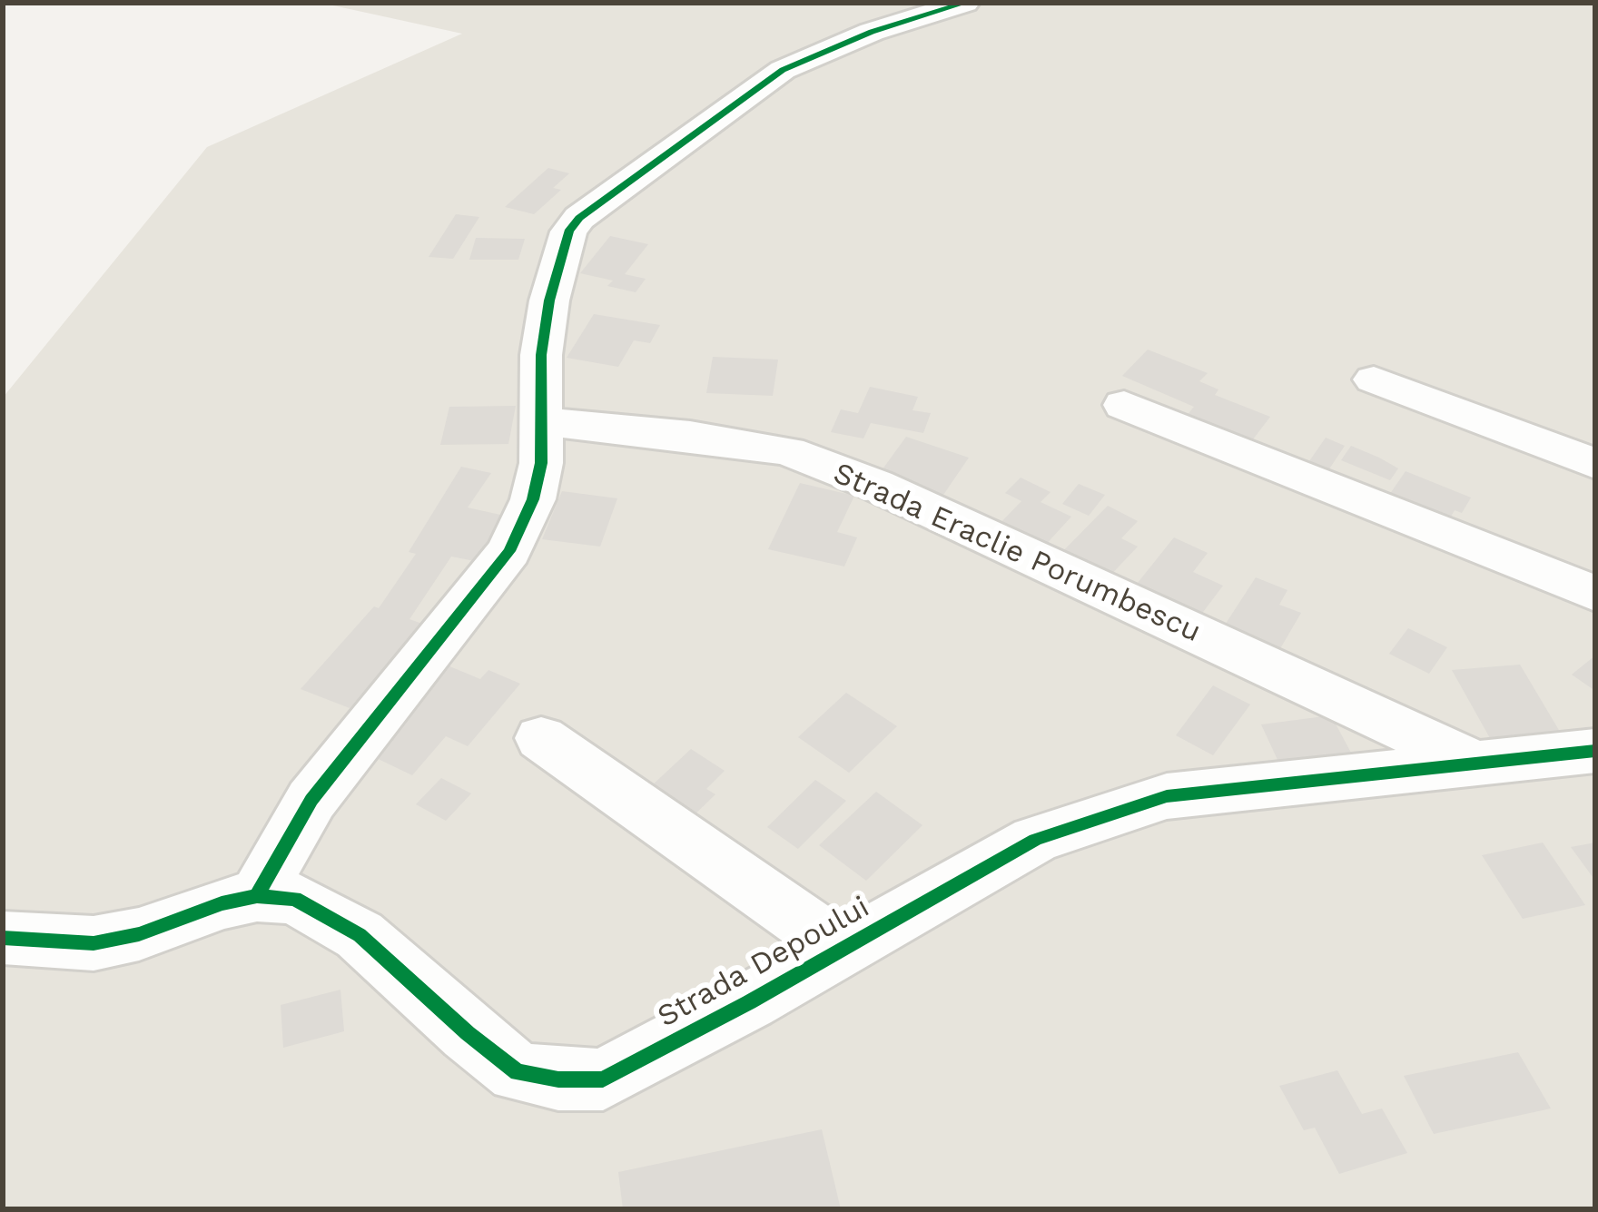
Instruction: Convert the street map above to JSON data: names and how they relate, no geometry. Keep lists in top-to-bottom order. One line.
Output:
{"streets":{"street":["Strada Eraclie Porumbescu","Strada Depoului"]},"crossings":[["Strada Eraclie Porumbescu","Strada Depoului"]]}
